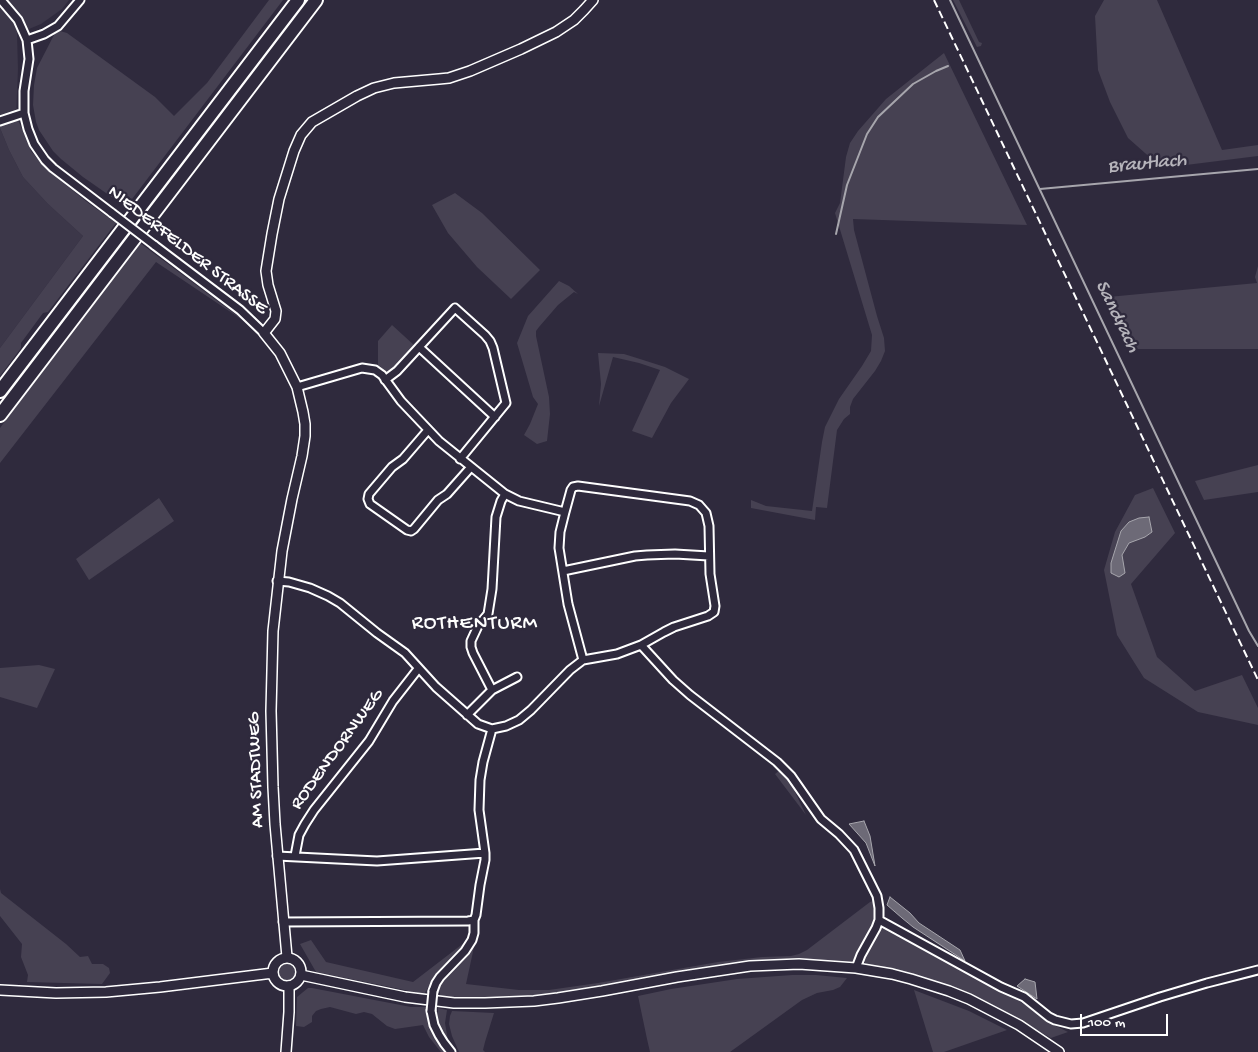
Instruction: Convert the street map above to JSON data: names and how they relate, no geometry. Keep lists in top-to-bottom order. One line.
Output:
{"streets":{"street":["NIEDERFELDER STRASSE","RODENDORNWEG","AM STADTWEG"]},"crossings":[["NIEDERFELDER STRASSE","AM STADTWEG"]],"districts":["ROTHENTURM"],"water":["Brautlach","Sandrach"],"scale_bar":"100 m"}
